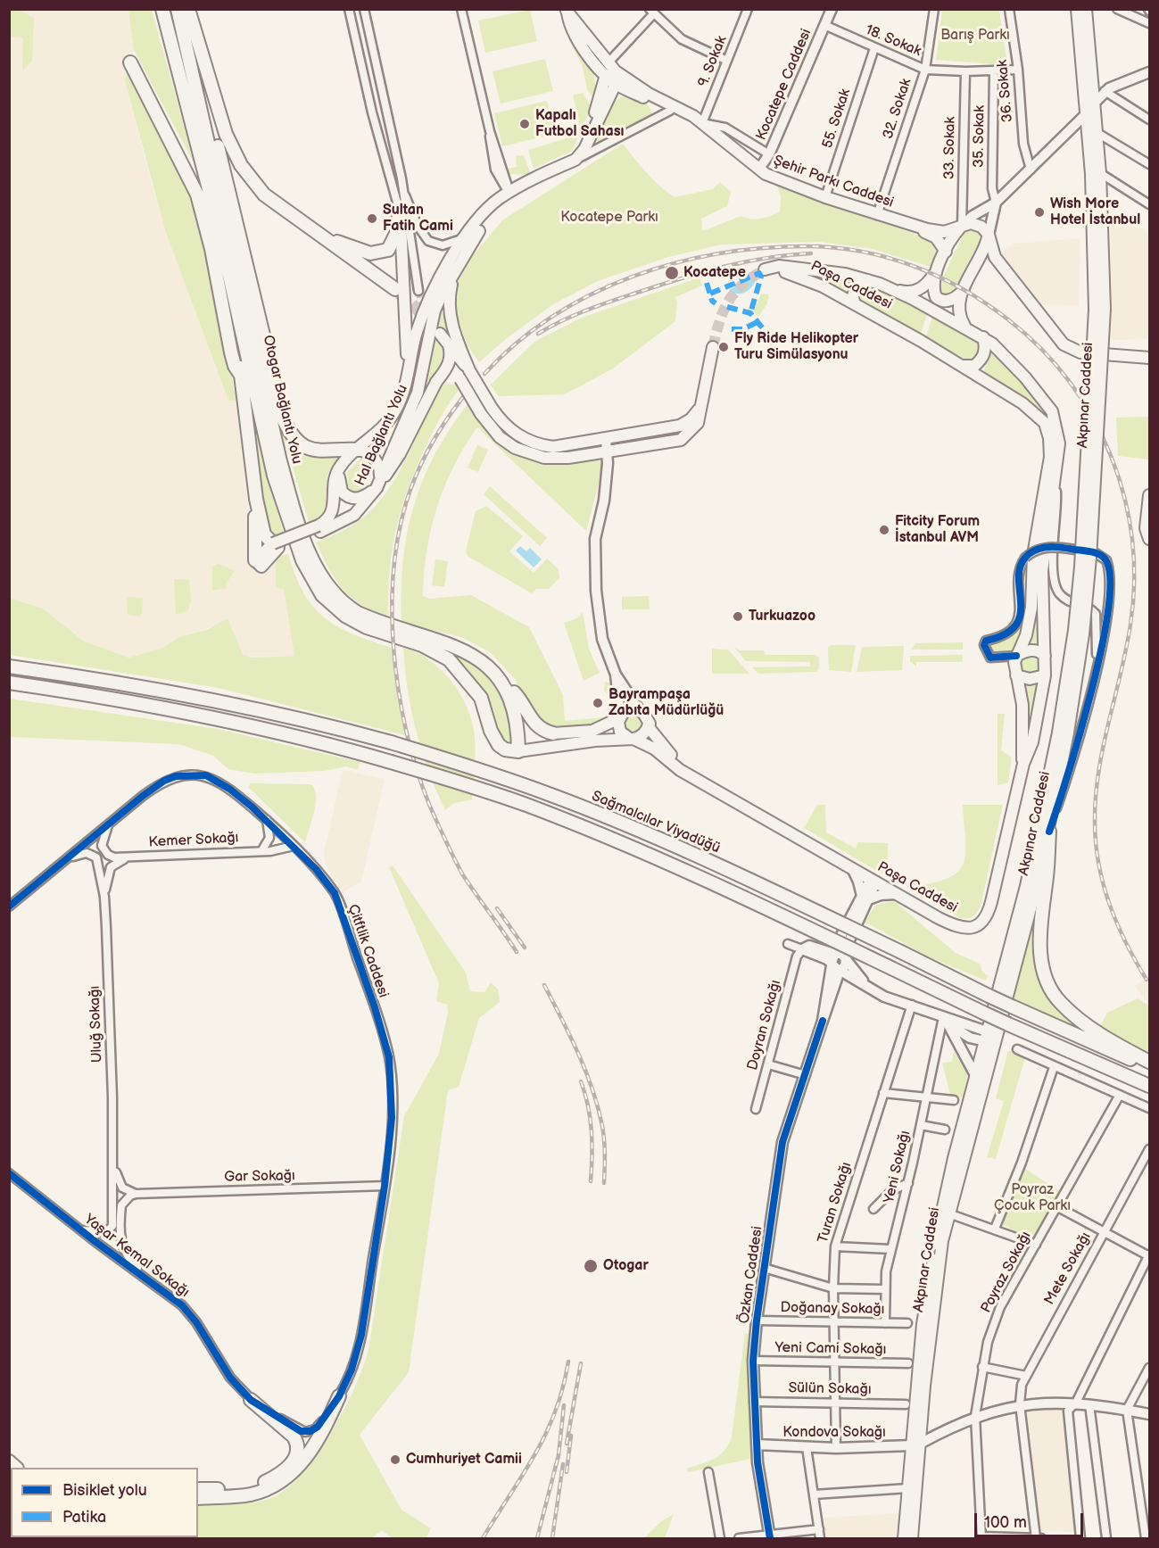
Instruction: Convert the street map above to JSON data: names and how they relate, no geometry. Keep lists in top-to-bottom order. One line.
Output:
{"streets":{"highway":["Otogar Bağlantı Yolu","Sağmalcılar Viyadüğü"],"main road":["Şehir Parkı Caddesi","Paşa Caddesi","Akpınar Caddesi","Hal Bağlantı Yolu"],"street":["18. Sokak","9. Sokak","Kocatepe Caddesi","36. Sokak","32. Sokak","55. Sokak","35. Sokak","33. Sokak","Kemer Sokağı","Çitftlik Caddesi","Uluğ Sokağı","Doyran Sokağı","Yeni Sokağı","Gar Sokağı","Turan Sokağı","Yaşar Kemal Sokağı","Mete Sokağı","Poyraz Sokağı","Özkan Caddesi","Doğanay Sokağı","Yeni Cami Sokağı","Sülün Sokağı","Kondova Sokağı"]},"crossings":[["18. Sokak","Kocatepe Caddesi"],["18. Sokak","36. Sokak"],["18. Sokak","32. Sokak"],["18. Sokak","55. Sokak"],["18. Sokak","35. Sokak"],["18. Sokak","33. Sokak"],["9. Sokak","Şehir Parkı Caddesi"],["Kocatepe Caddesi","Şehir Parkı Caddesi"],["32. Sokak","Şehir Parkı Caddesi"],["55. Sokak","Şehir Parkı Caddesi"],["33. Sokak","Şehir Parkı Caddesi"],["Akpınar Caddesi","Kondova Sokağı"],["Kemer Sokağı","Çitftlik Caddesi"],["Çitftlik Caddesi","Gar Sokağı"],["Çitftlik Caddesi","Yaşar Kemal Sokağı"],["Yeni Sokağı","Doğanay Sokağı"],["Turan Sokağı","Doğanay Sokağı"],["Turan Sokağı","Yeni Cami Sokağı"],["Turan Sokağı","Sülün Sokağı"],["Turan Sokağı","Kondova Sokağı"],["Özkan Caddesi","Doğanay Sokağı"],["Özkan Caddesi","Yeni Cami Sokağı"],["Özkan Caddesi","Sülün Sokağı"],["Özkan Caddesi","Kondova Sokağı"]],"parks":["Barış Parkı","Kocatepe Parkı","Poyraz Çocuk Parkı"],"places":["Kapalı Futbol Sahası","Wish More Hotel İstanbul","Sultan Fatih Cami","Kocatepe","Fly Ride Helikopter Turu Simülasyonu","Fitcity Forum İstanbul AVM","Turkuazoo","Bayrampaşa Zabıta Müdürlüğü","Otogar","Cumhuriyet Camii"],"legend":["Bisiklet yolu","Patika"],"scale_bar":"100 m"}
